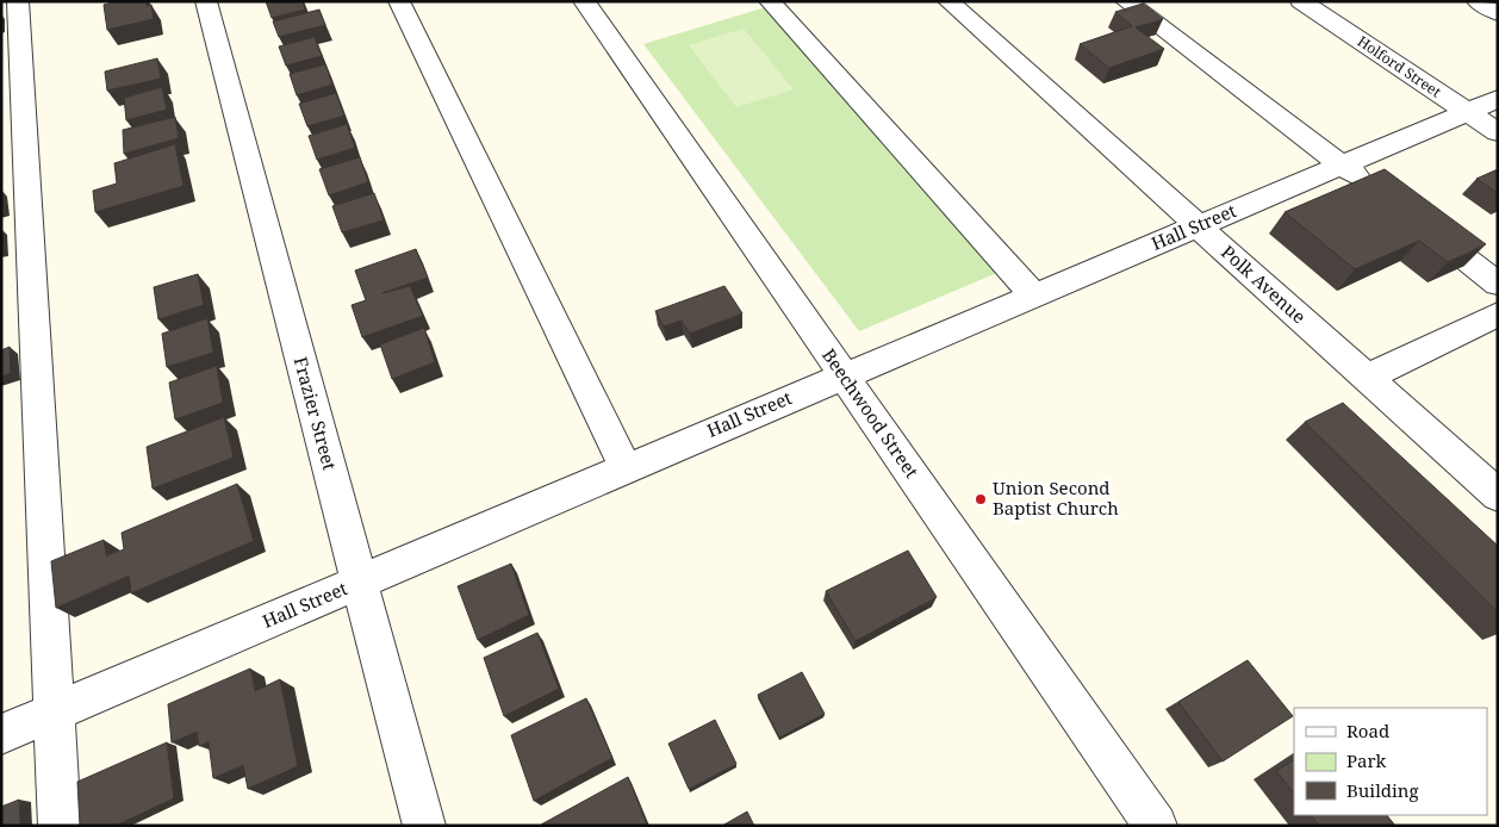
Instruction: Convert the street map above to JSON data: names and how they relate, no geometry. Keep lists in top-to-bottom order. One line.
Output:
{"streets":{"street":["Holford Street","Hall Street","Polk Avenue","Frazier Street","Beechwood Street"]},"crossings":[["Holford Street","Hall Street"],["Hall Street","Polk Avenue"],["Hall Street","Frazier Street"],["Hall Street","Beechwood Street"]],"places":["Union Second Baptist Church"],"legend":["Road","Park","Building"]}
